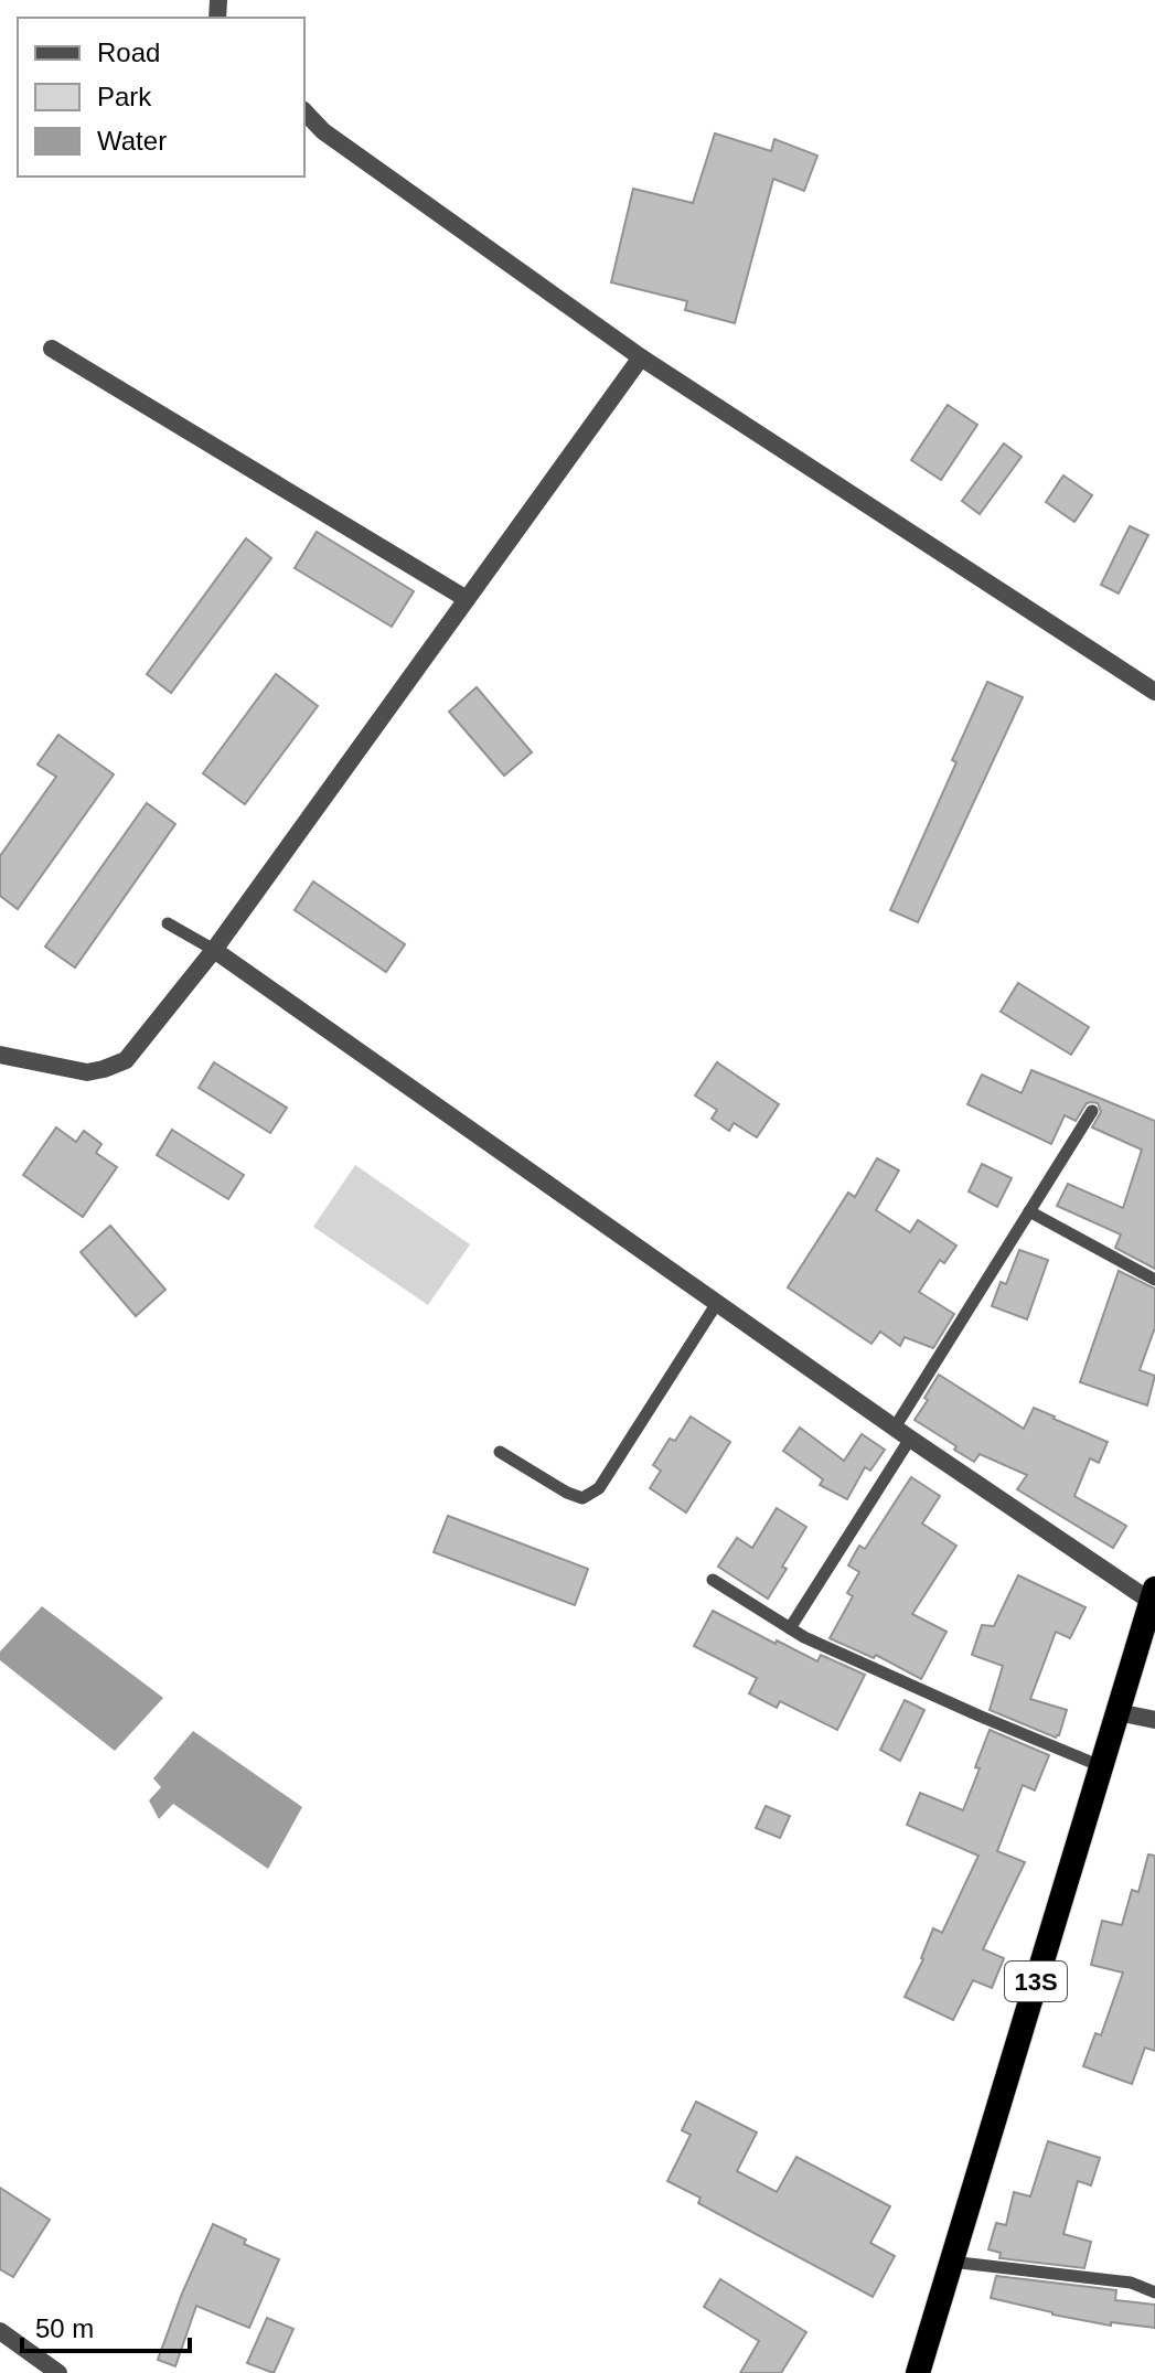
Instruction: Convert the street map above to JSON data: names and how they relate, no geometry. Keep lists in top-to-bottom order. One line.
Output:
{"streets":{"highway":["13S"]},"legend":["Road","Park","Water"],"scale_bar":"50 m"}
